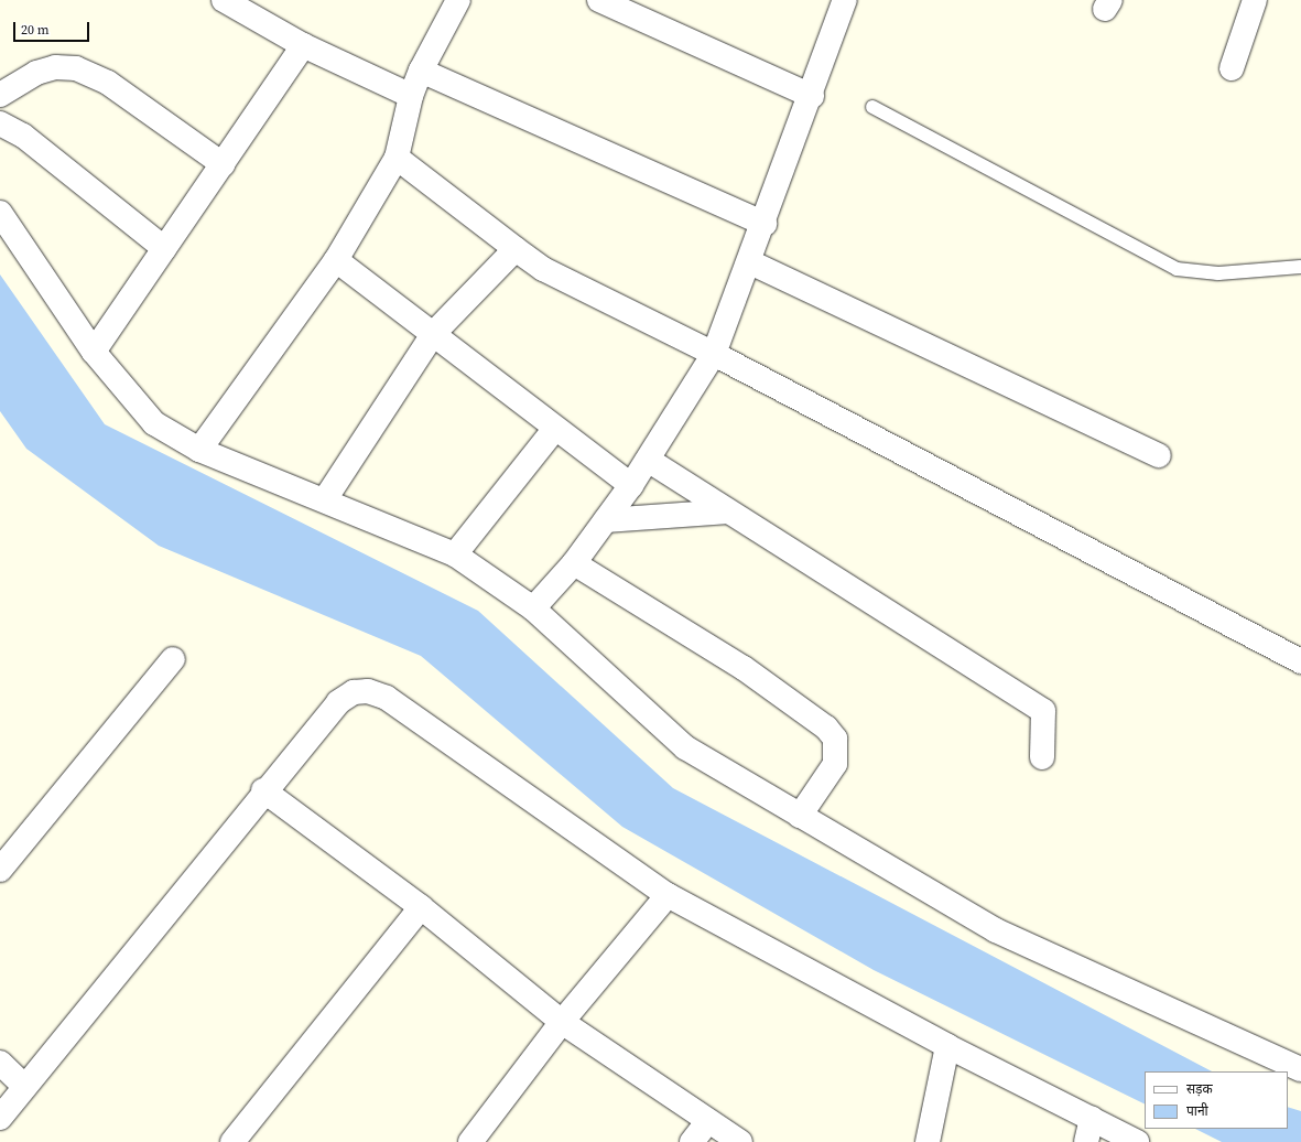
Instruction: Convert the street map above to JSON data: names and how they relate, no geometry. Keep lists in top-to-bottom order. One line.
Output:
{"legend":["सड़क","पानी"],"scale_bar":"20 m"}
